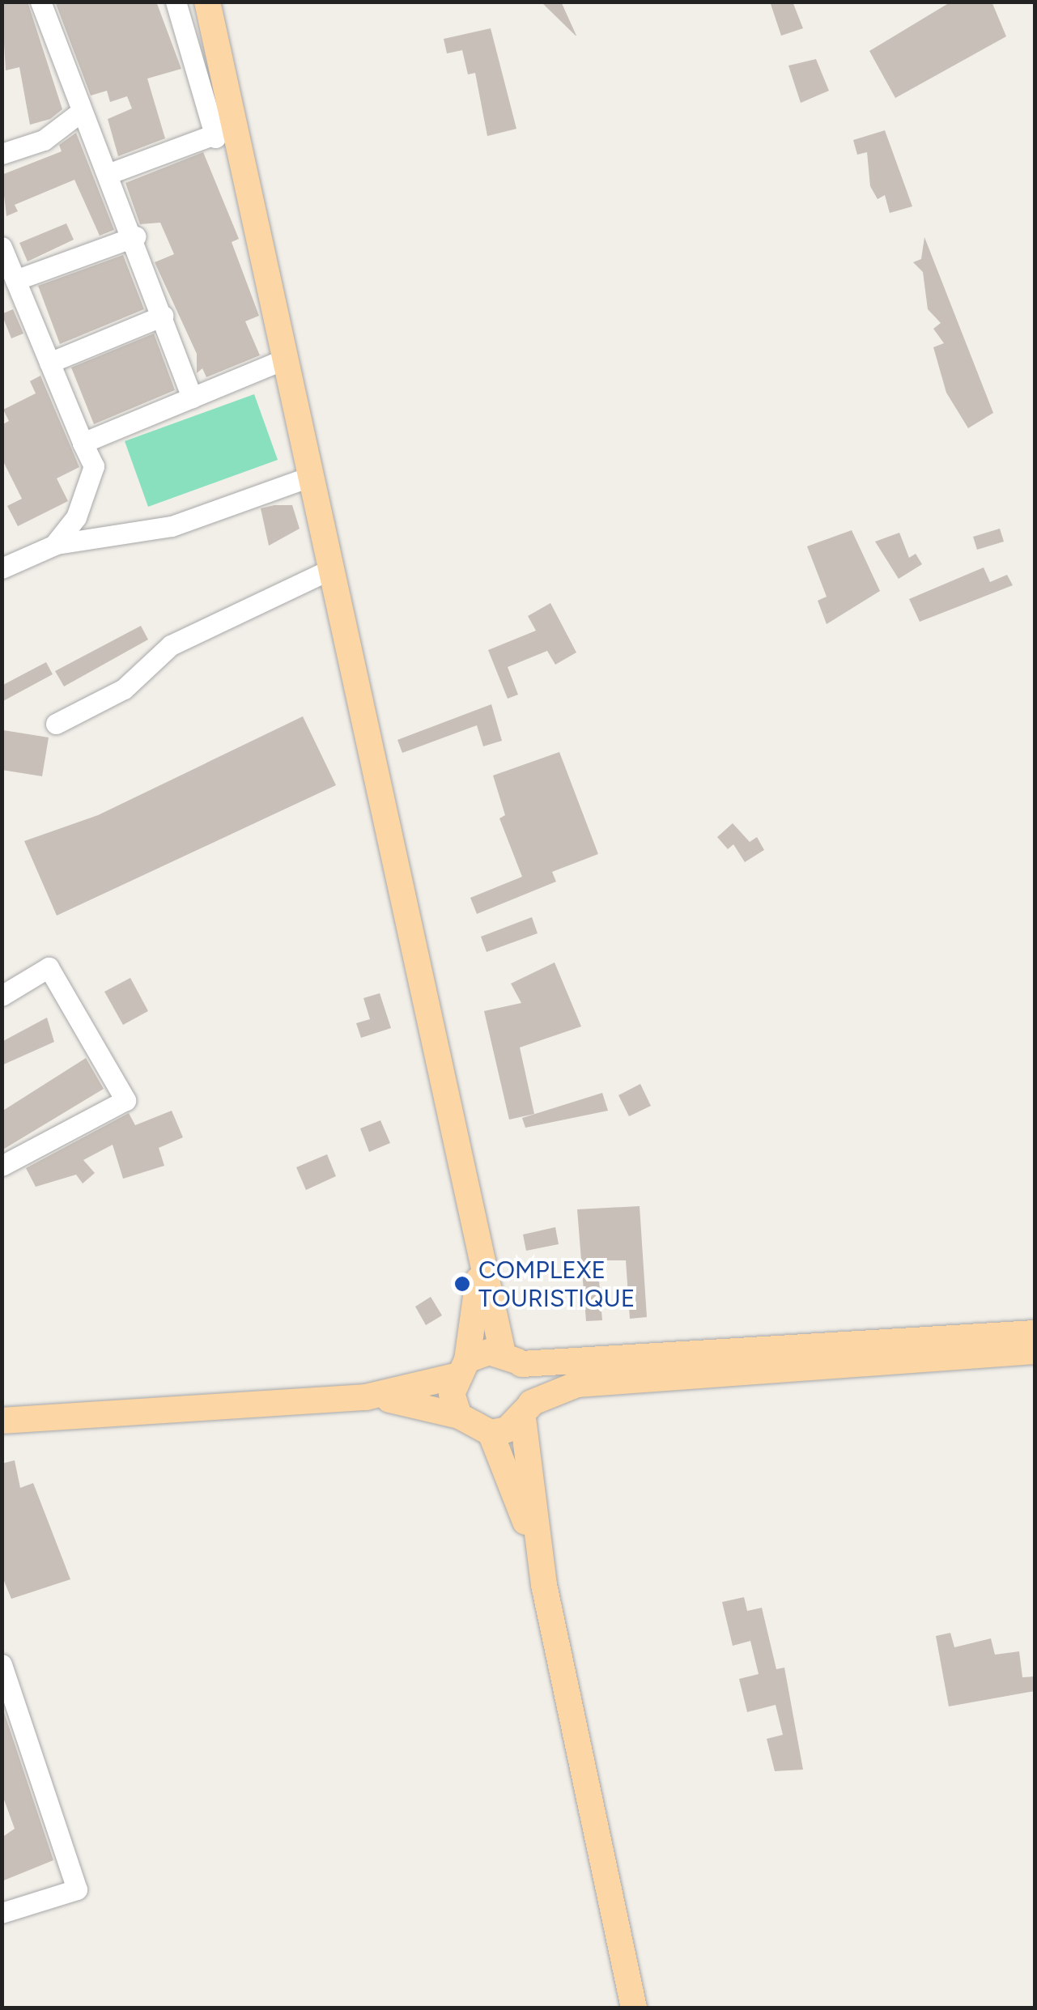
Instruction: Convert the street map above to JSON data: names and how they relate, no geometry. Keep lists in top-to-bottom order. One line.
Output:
{"places":["COMPLEXE TOURISTIQUE"]}
